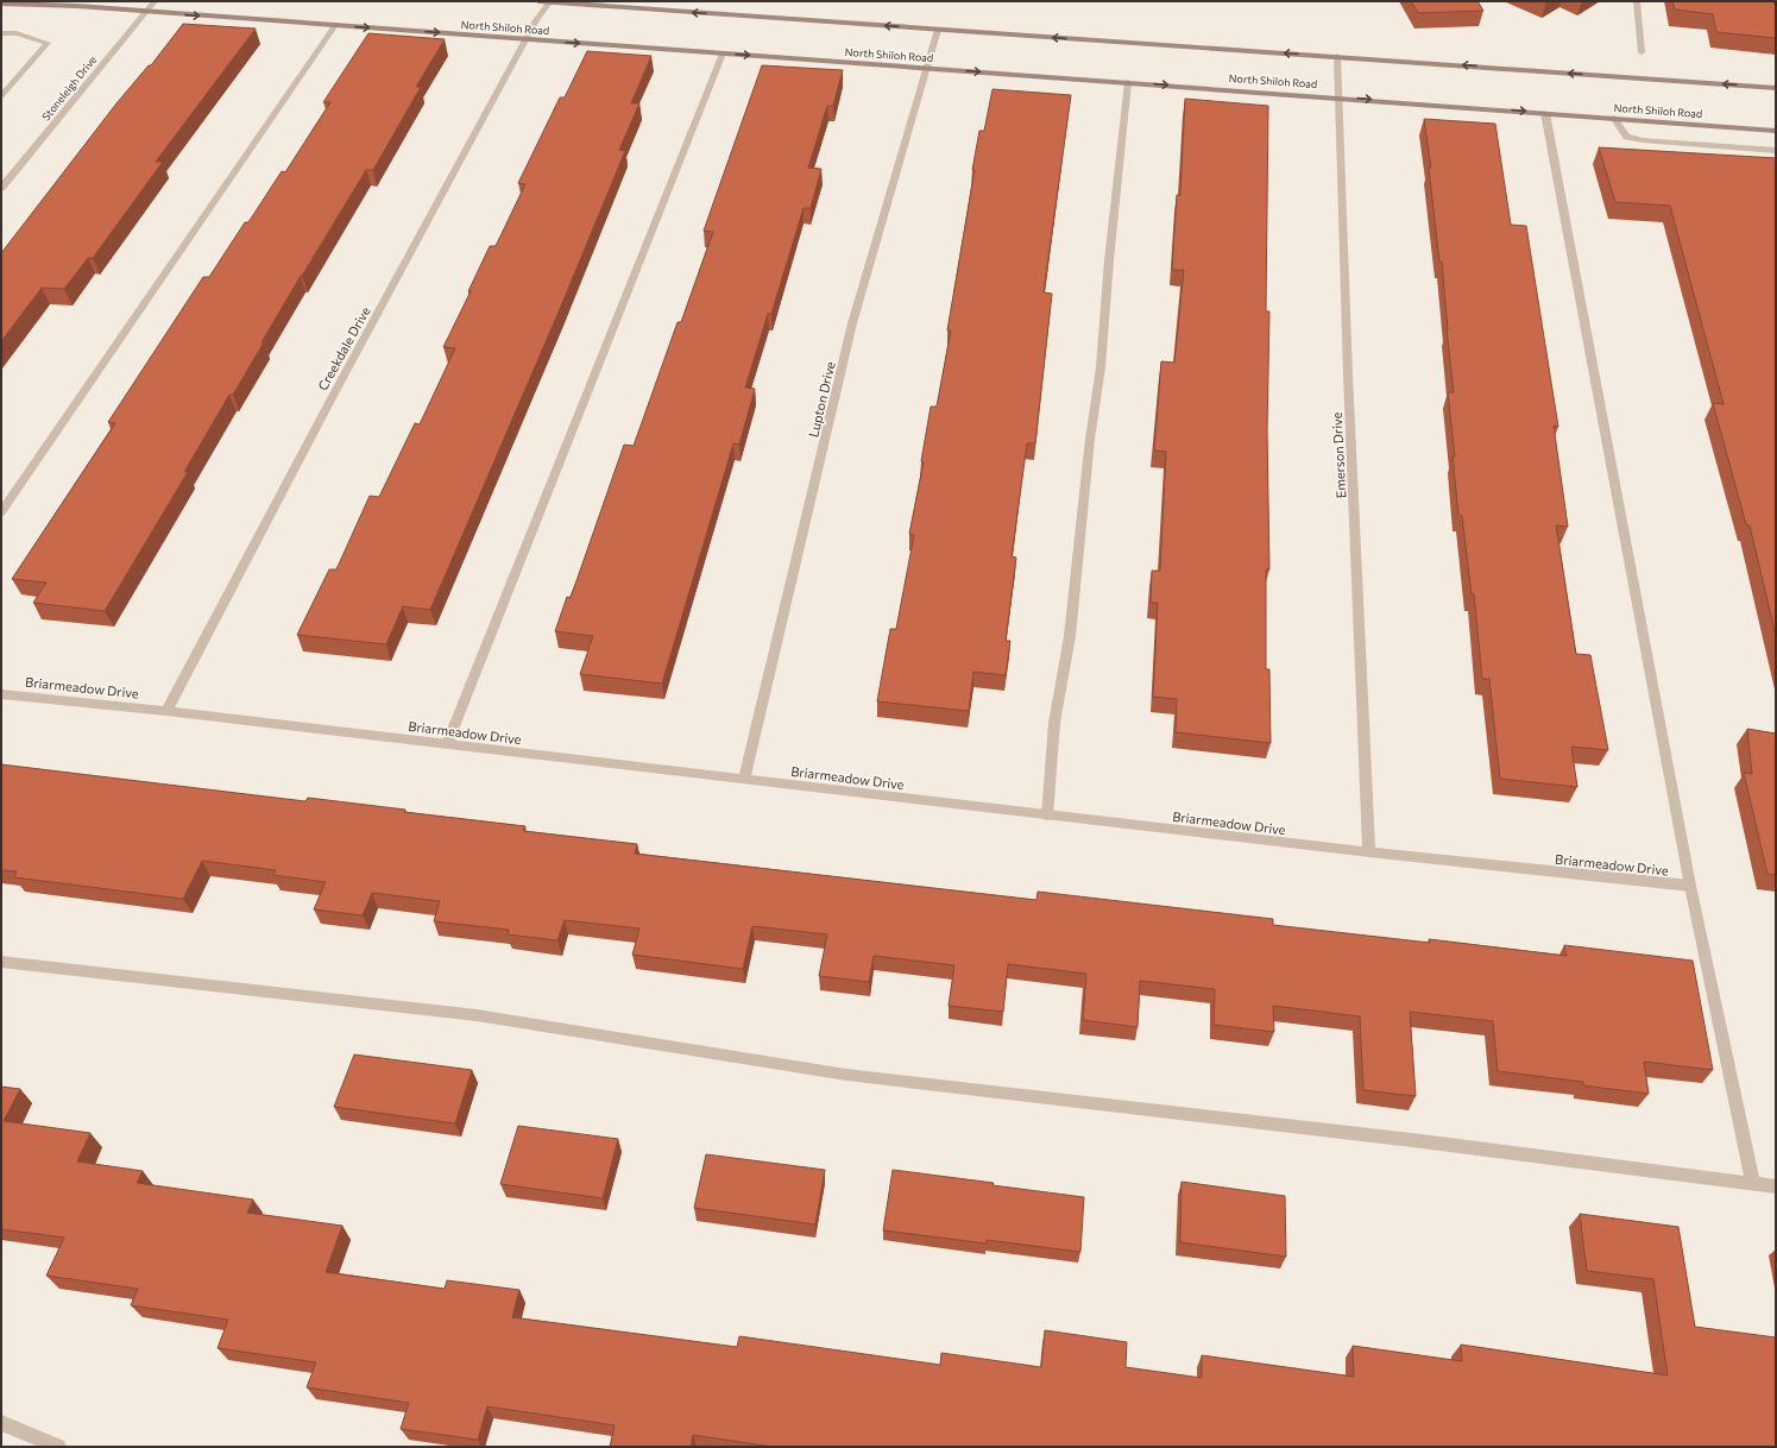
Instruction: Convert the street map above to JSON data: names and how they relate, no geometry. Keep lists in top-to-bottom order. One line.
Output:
{"streets":{"main road":["North Shiloh Road"],"street":["Stoneleigh Drive","Creekdale Drive","Lupton Drive","Emerson Drive","Briarmeadow Drive"]},"crossings":[["North Shiloh Road","Stoneleigh Drive"],["North Shiloh Road","Creekdale Drive"],["North Shiloh Road","Lupton Drive"],["North Shiloh Road","Emerson Drive"],["Creekdale Drive","Briarmeadow Drive"],["Lupton Drive","Briarmeadow Drive"],["Emerson Drive","Briarmeadow Drive"]]}
